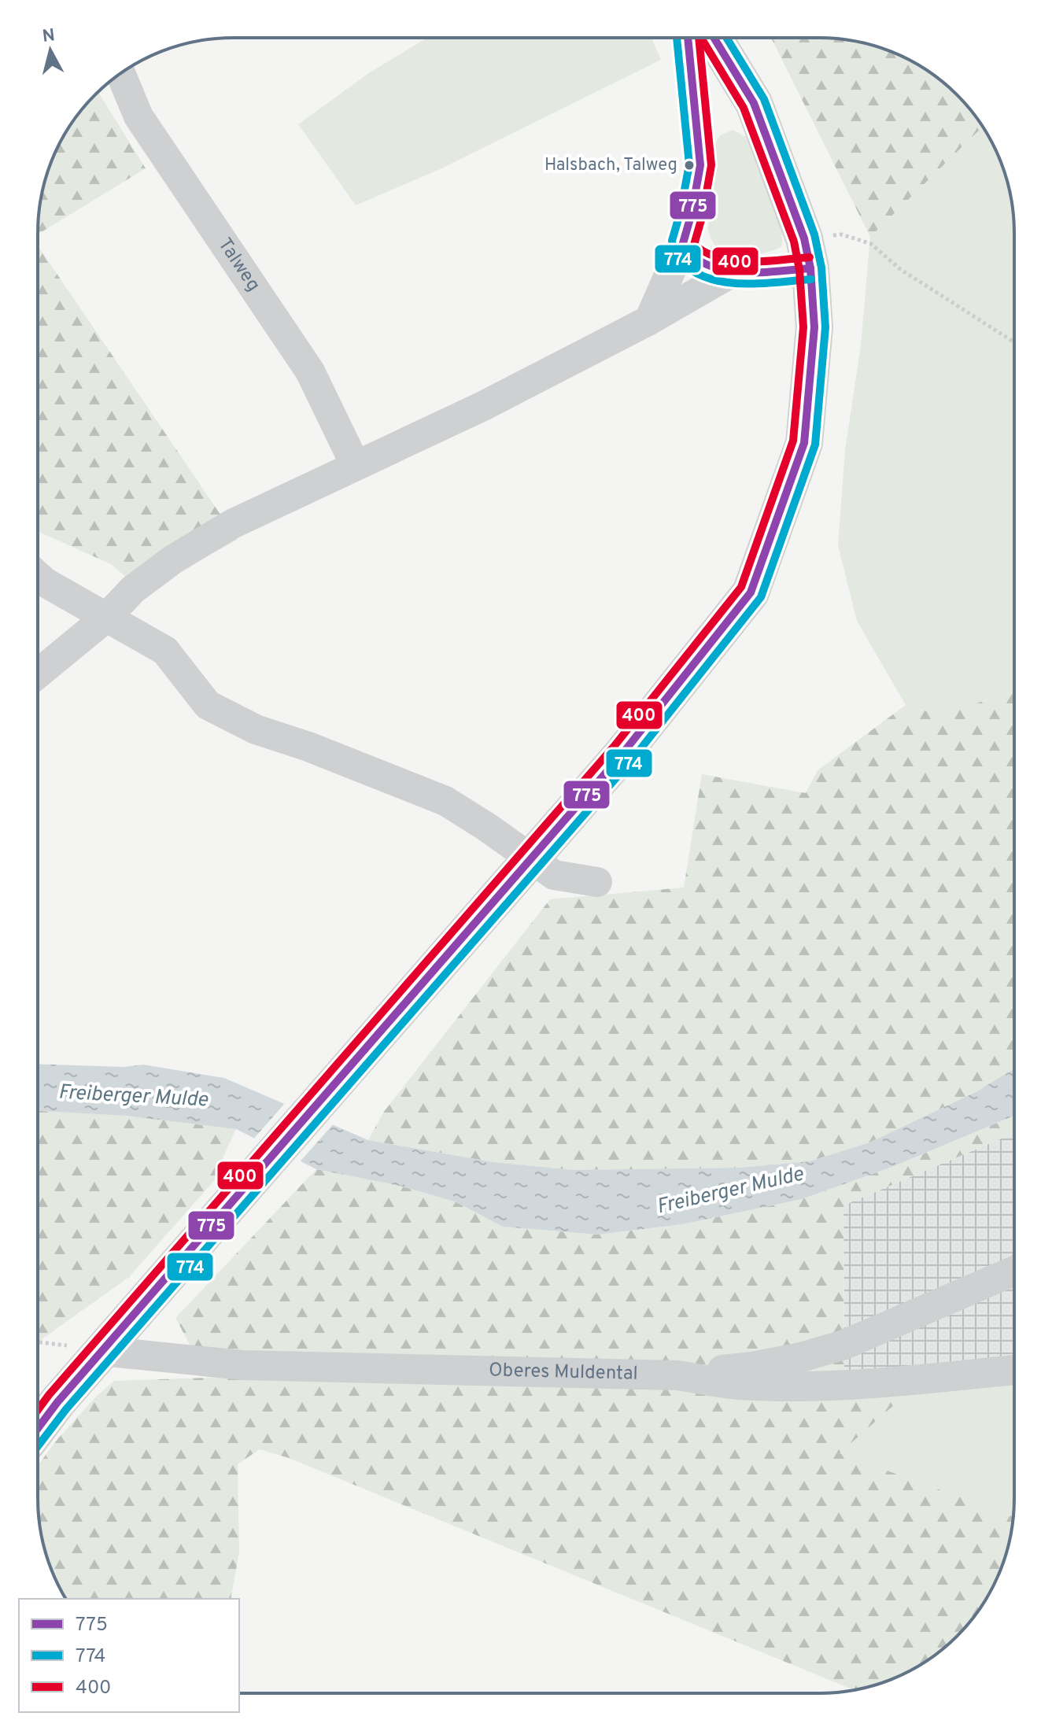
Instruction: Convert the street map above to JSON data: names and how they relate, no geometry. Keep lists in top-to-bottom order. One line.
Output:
{"streets":{"street":["Talweg","Oberes Muldental"]},"water":["Freiberger Mulde"],"places":["Halsbach, Talweg"],"lines":["transit line 775","transit line 774","transit line 400"],"legend":["775","774","400"],"north":"top"}
